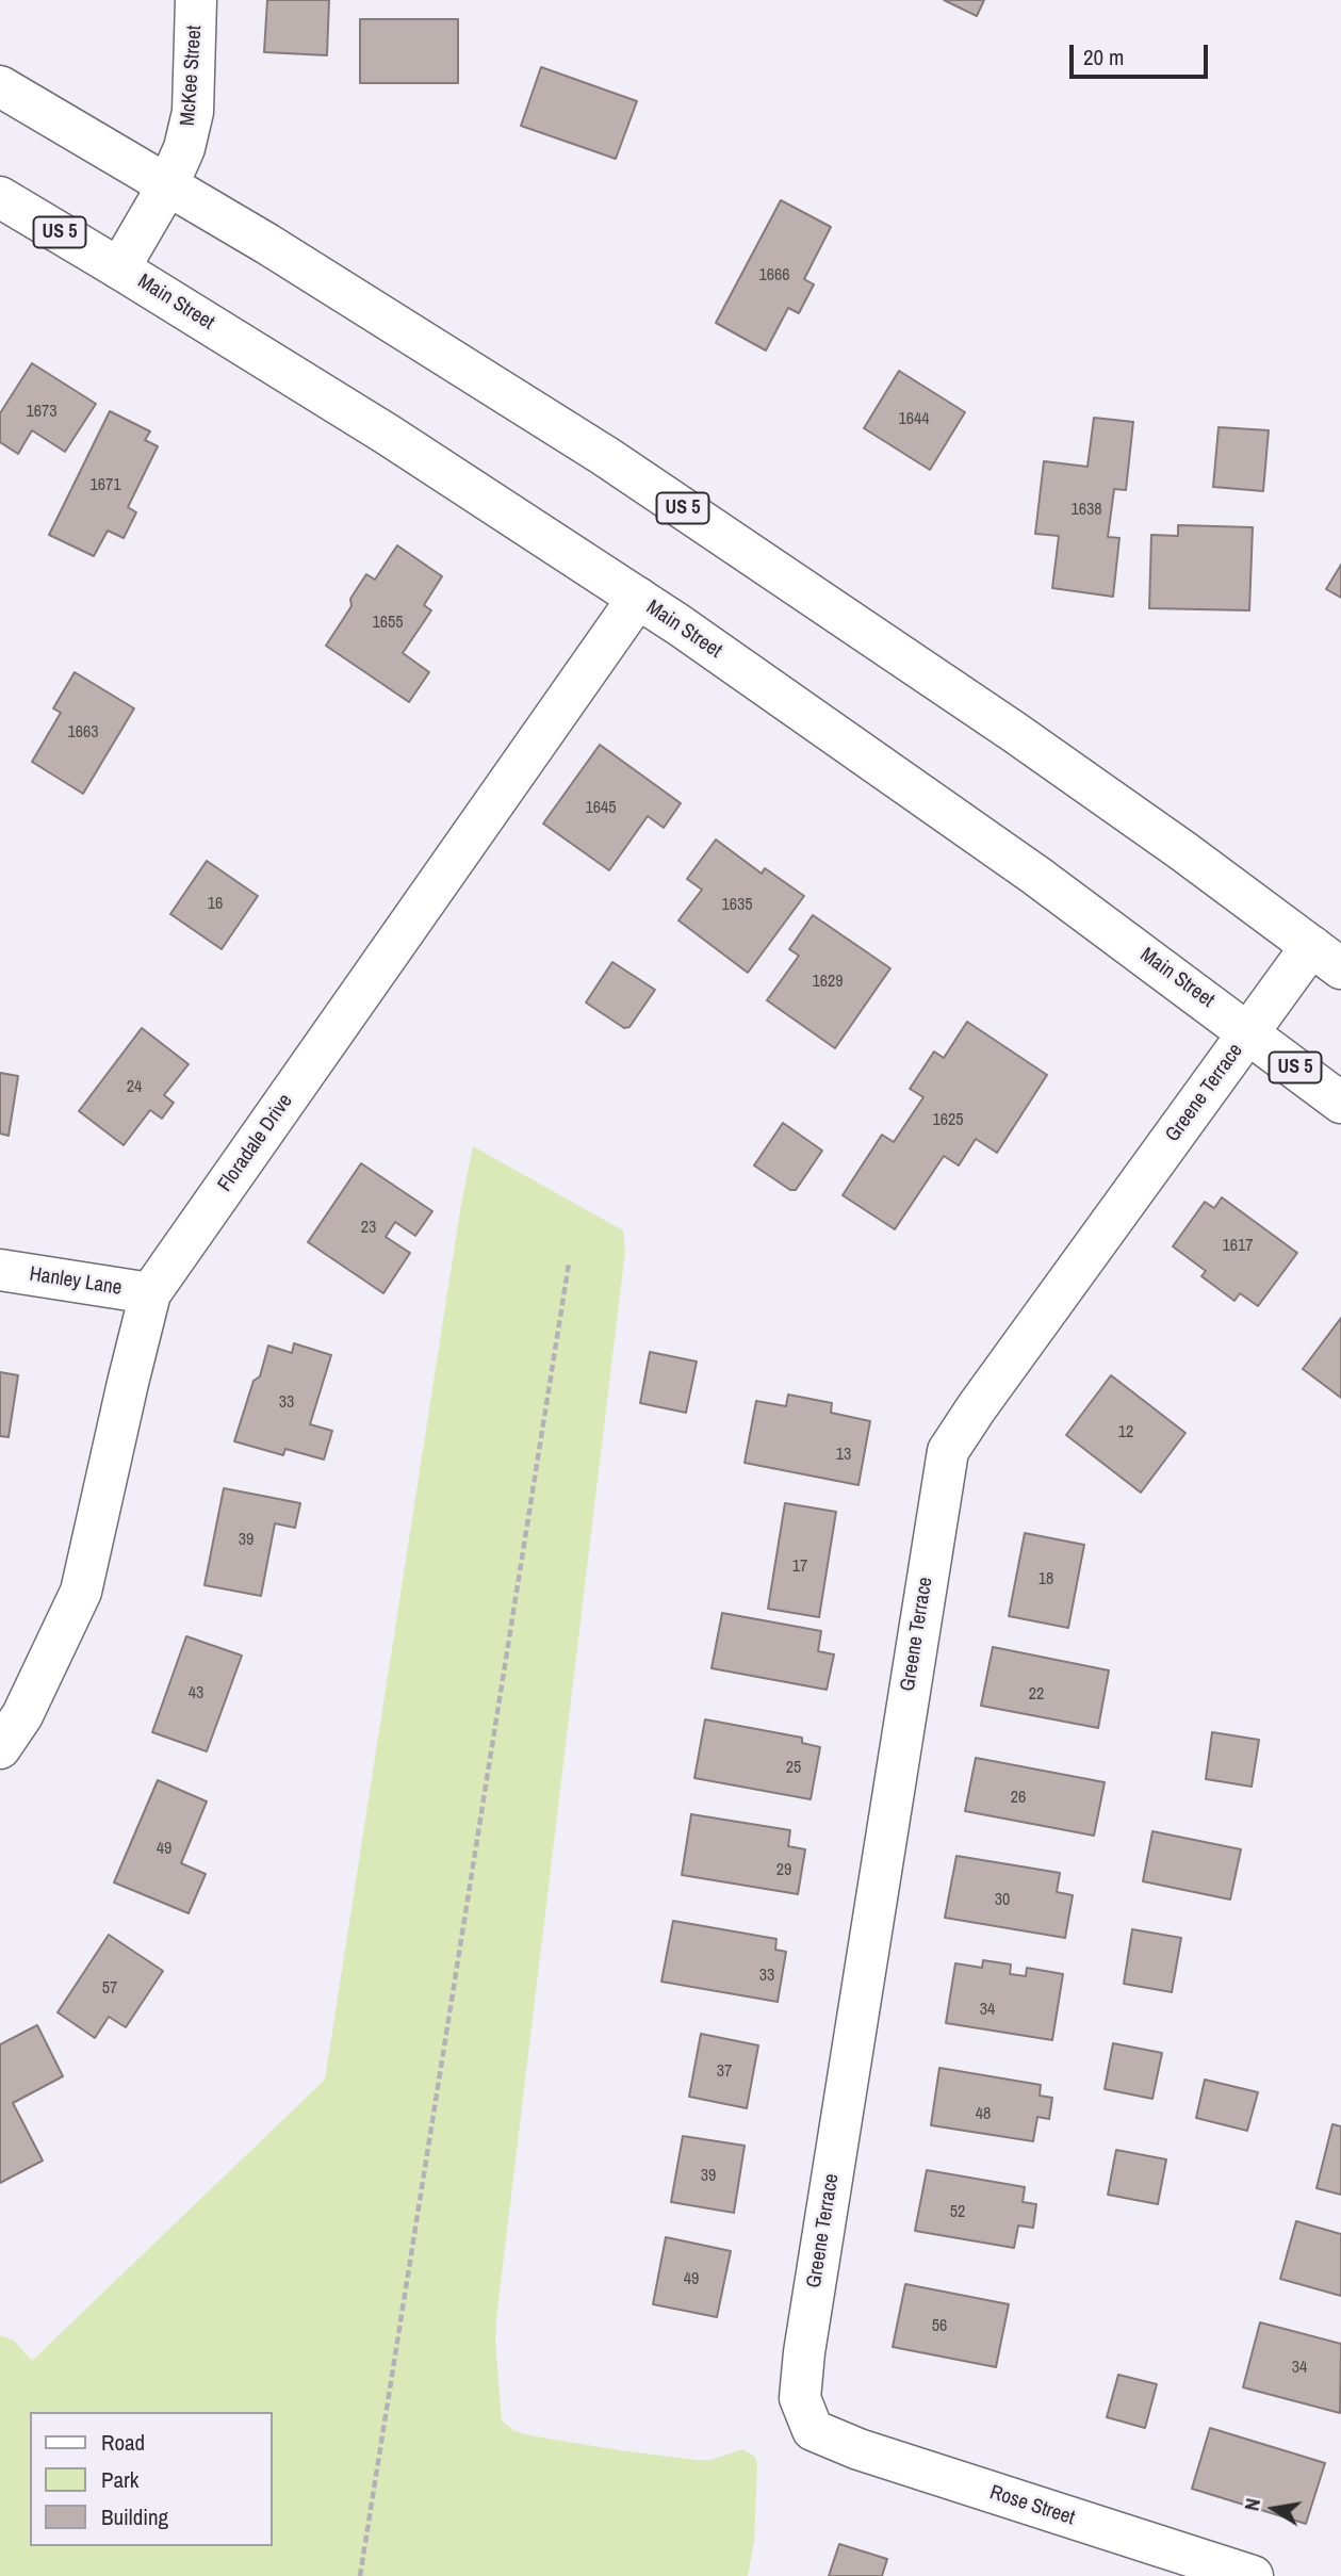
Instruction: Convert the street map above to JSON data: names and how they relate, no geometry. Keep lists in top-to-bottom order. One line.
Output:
{"streets":{"main road":["McKee Street","US 5","Main Street","Greene Terrace","Floradale Drive","Hanley Lane","Rose Street"]},"crossings":[["McKee Street","US 5"],["McKee Street","Main Street"],["US 5","Greene Terrace"],["Main Street","Greene Terrace"],["Main Street","Floradale Drive"],["Greene Terrace","Rose Street"],["Floradale Drive","Hanley Lane"]],"house_numbers":["1666","1673","1644","1671","1638","1655","1663","1645","16","1635","1629","24","1625","23","1617","33","12","13","39","17","18","43","22","25","26","49","29","30","33","57","34","37","48","39","52","49","56","34"],"legend":["Road","Park","Building"],"scale_bar":"20 m","north":"left"}
